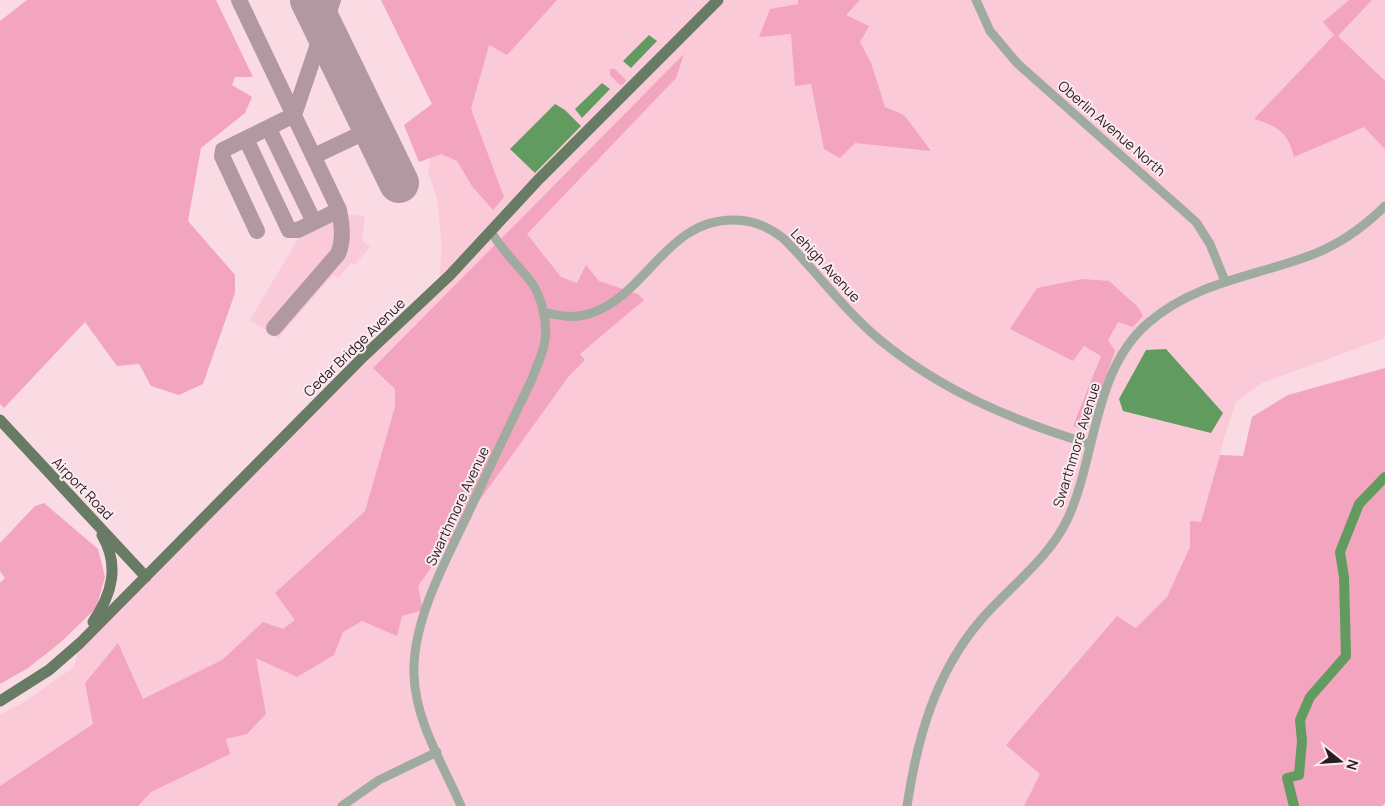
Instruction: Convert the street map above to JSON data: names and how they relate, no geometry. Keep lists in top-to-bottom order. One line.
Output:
{"streets":{"main road":["Cedar Bridge Avenue","Airport Road"],"street":["Oberlin Avenue North","Lehigh Avenue","Swarthmore Avenue"]},"crossings":[["Oberlin Avenue North","Swarthmore Avenue"],["Lehigh Avenue","Swarthmore Avenue"],["Cedar Bridge Avenue","Swarthmore Avenue"],["Cedar Bridge Avenue","Airport Road"]],"north":"right"}
